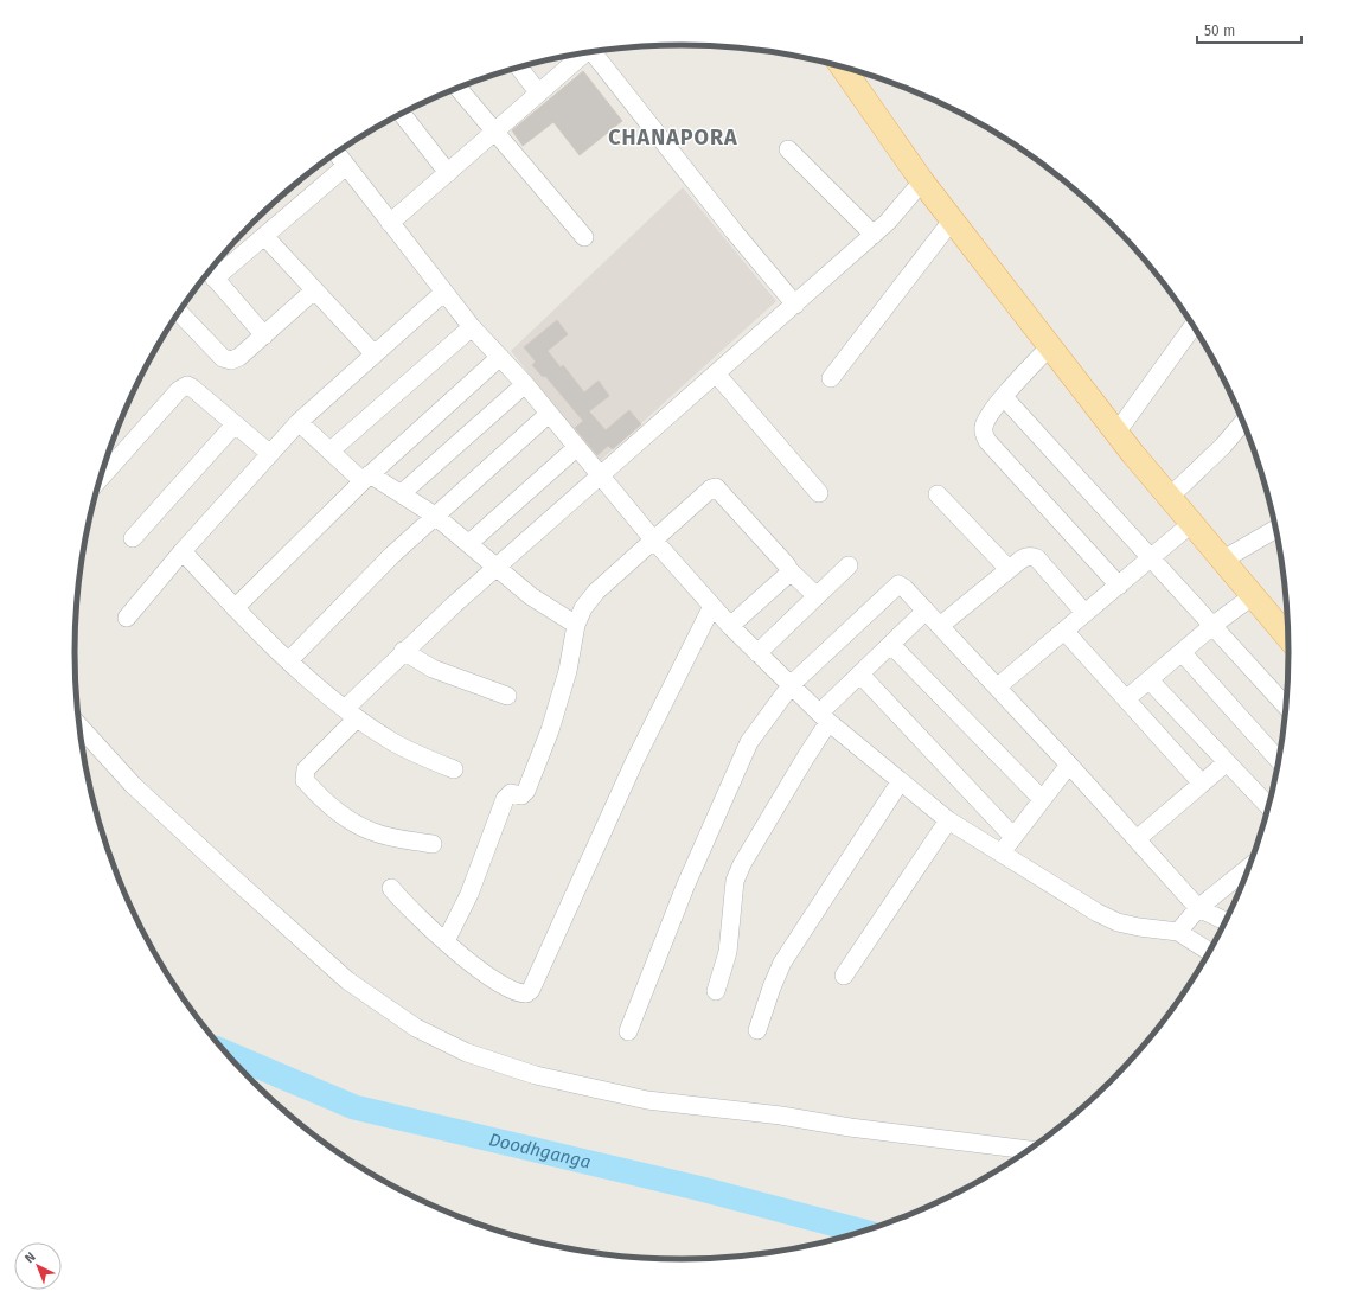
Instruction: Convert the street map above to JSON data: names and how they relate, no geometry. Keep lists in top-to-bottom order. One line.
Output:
{"districts":["CHANAPORA"],"water":["Doodhganga"],"scale_bar":"50 m","north":"top left"}
